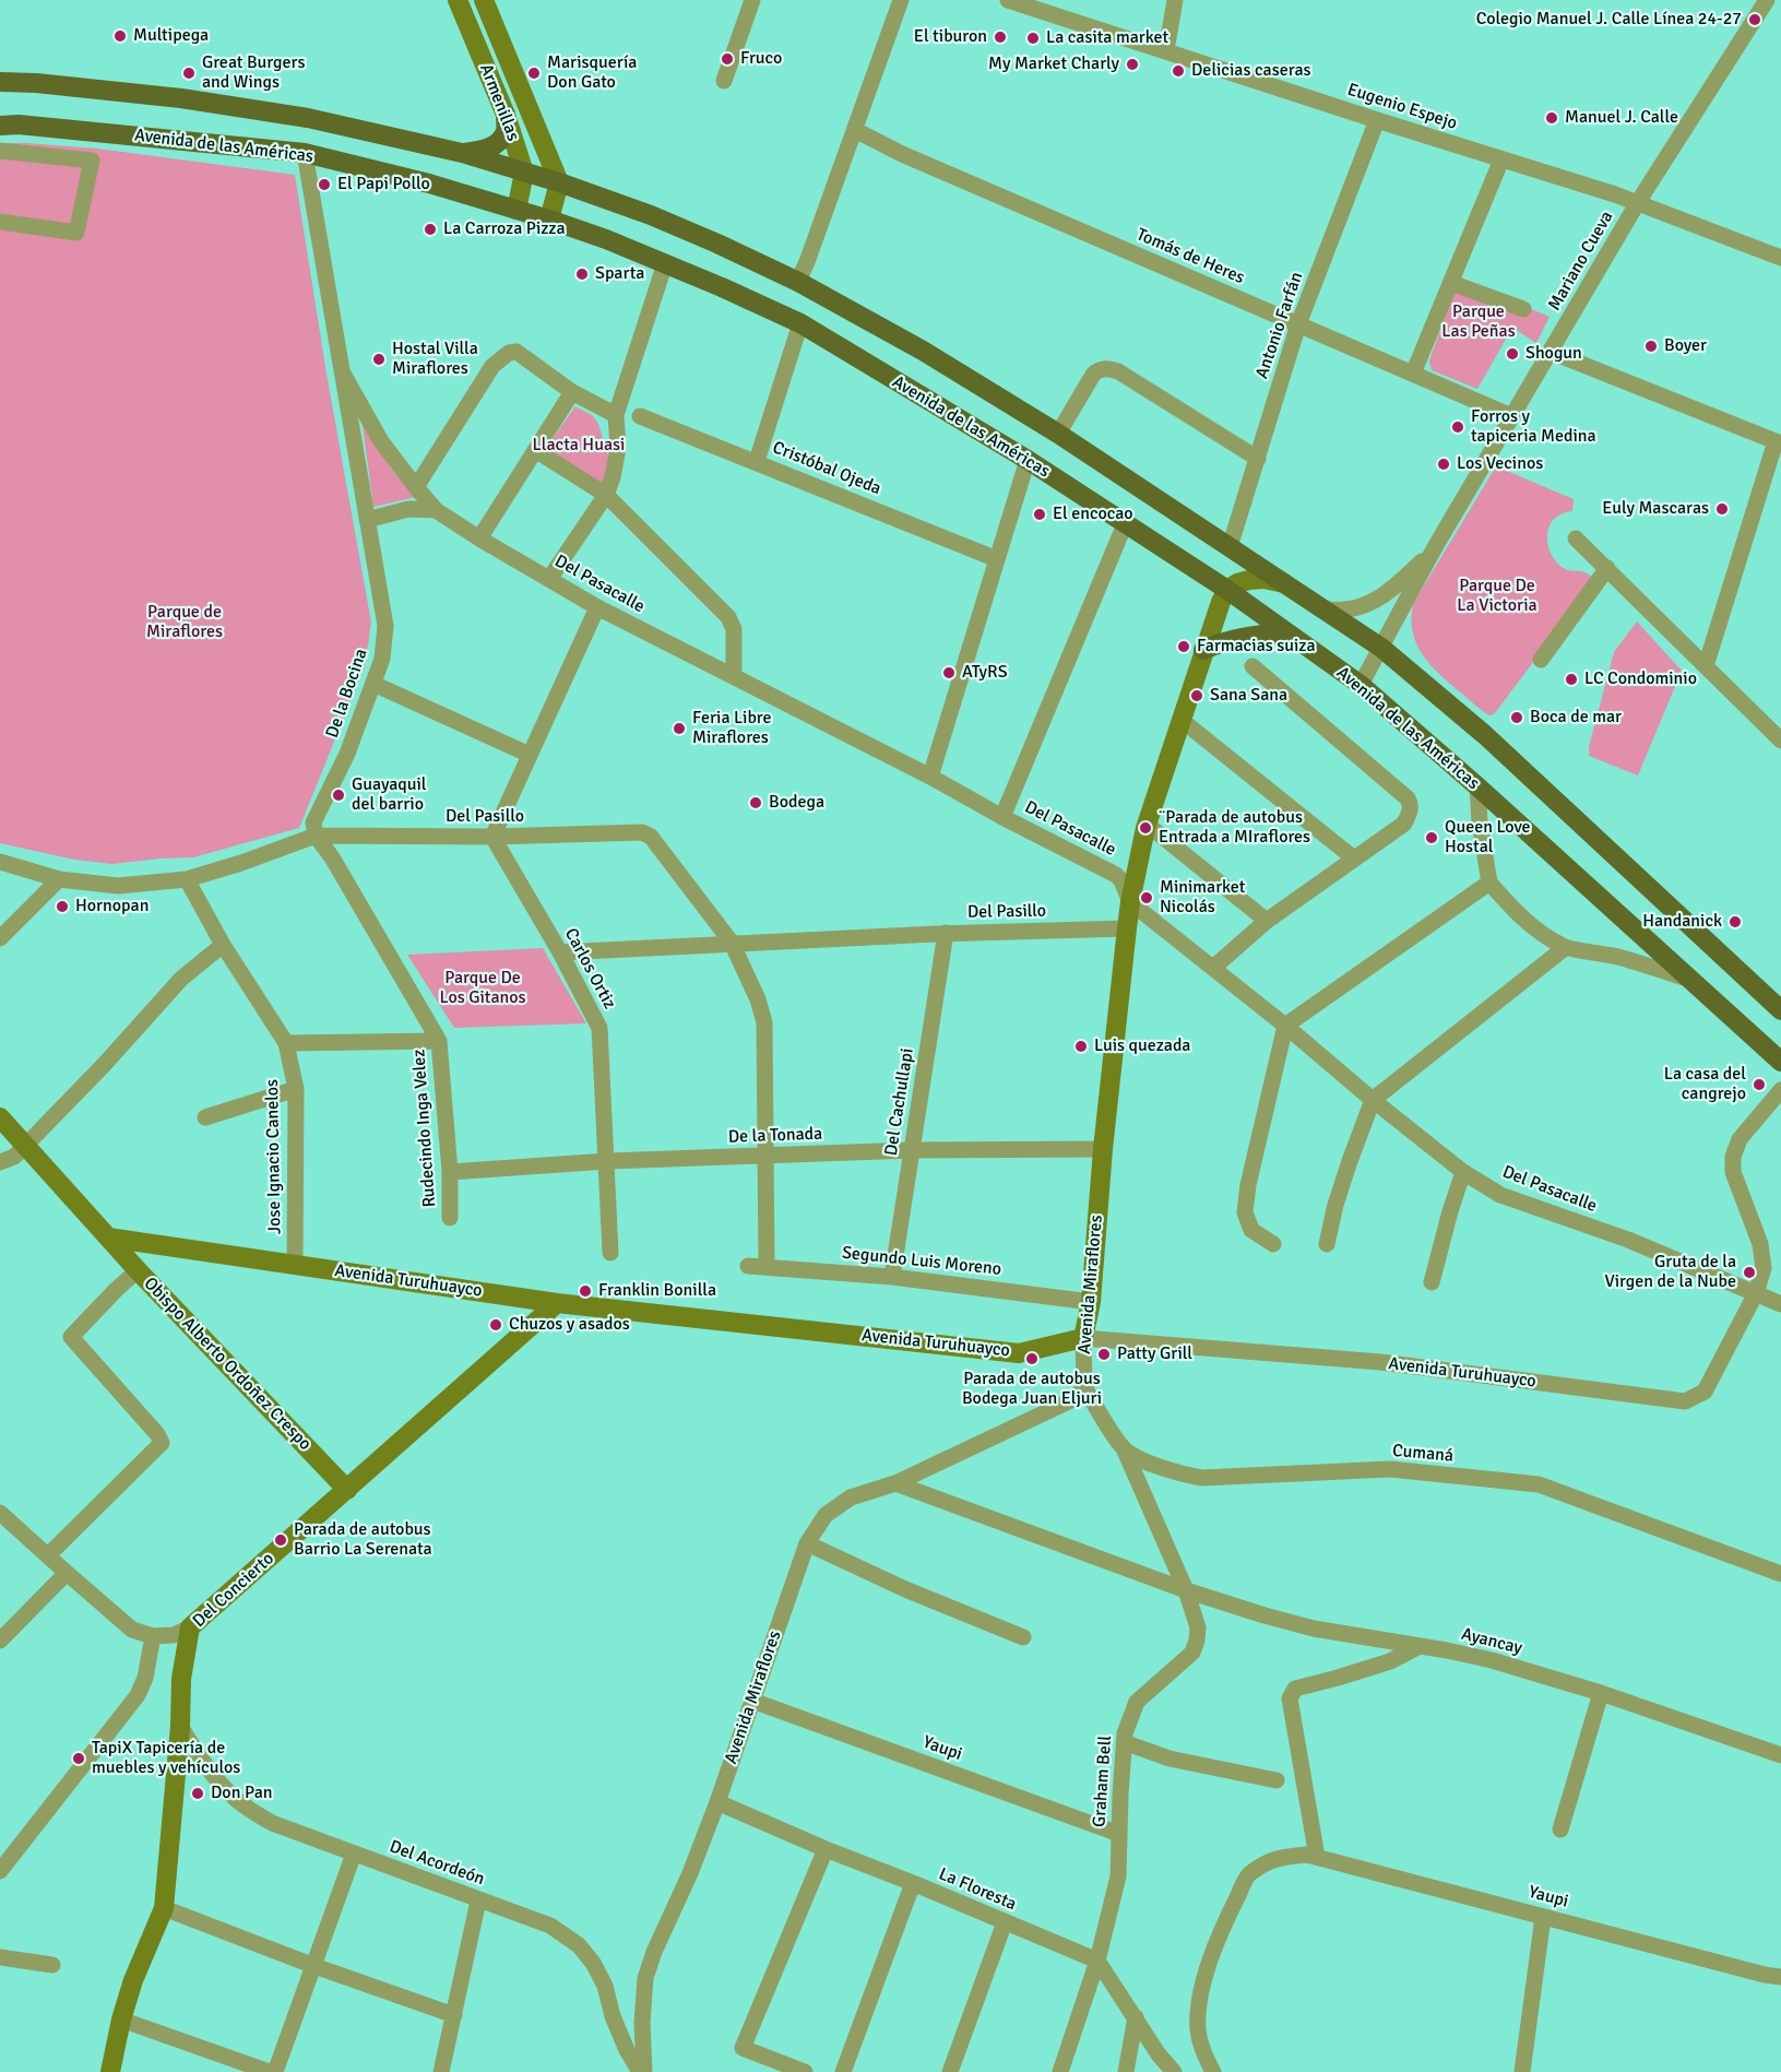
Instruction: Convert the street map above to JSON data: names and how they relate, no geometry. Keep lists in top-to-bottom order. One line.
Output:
{"streets":{"main road":["Avenida de las Américas"],"street":["Armenillas","Eugenio Espejo","Tomás de Heres","Mariano Cueva","Antonio Farfán","Cristóbal Ojeda","Del Pasacalle","De la Bocina","Del Pasillo","Carlos Ortiz","Del Cachullapi","Rudecindo Inga Velez","De la Tonada","Jose Ignacio Canelos","Segundo Luis Moreno","Avenida Turuhuayco","Avenida Miraflores","Obispo Alberto Ordoñez Crespo","Cumaná","Del Concierto","Ayancay","Yaupi","Graham Bell","Del Acordeón","La Floresta"]},"crossings":[["Armenillas","Avenida de las Américas"],["Eugenio Espejo","Mariano Cueva"],["Eugenio Espejo","Antonio Farfán"],["Avenida de las Américas","Mariano Cueva"],["Avenida de las Américas","Del Pasacalle"],["Avenida de las Américas","Avenida Miraflores"],["Tomás de Heres","Mariano Cueva"],["Tomás de Heres","Antonio Farfán"],["Del Pasacalle","De la Bocina"],["Del Pasacalle","Avenida Turuhuayco"],["Del Pasacalle","Avenida Miraflores"],["De la Bocina","Del Pasillo"],["De la Bocina","Rudecindo Inga Velez"],["Del Pasillo","Carlos Ortiz"],["Del Pasillo","Del Cachullapi"],["Del Pasillo","Rudecindo Inga Velez"],["Del Pasillo","Jose Ignacio Canelos"],["Del Pasillo","Avenida Miraflores"],["Carlos Ortiz","De la Tonada"],["Del Cachullapi","De la Tonada"],["Del Cachullapi","Segundo Luis Moreno"],["Rudecindo Inga Velez","De la Tonada"],["De la Tonada","Avenida Miraflores"],["Jose Ignacio Canelos","Avenida Turuhuayco"],["Segundo Luis Moreno","Avenida Miraflores"],["Avenida Turuhuayco","Avenida Miraflores"],["Avenida Turuhuayco","Obispo Alberto Ordoñez Crespo"],["Avenida Turuhuayco","Del Concierto"],["Avenida Miraflores","Ayancay"],["Avenida Miraflores","Yaupi"],["Avenida Miraflores","Del Acordeón"],["Avenida Miraflores","La Floresta"],["Obispo Alberto Ordoñez Crespo","Del Concierto"],["Cumaná","Graham Bell"],["Del Concierto","Del Acordeón"],["Ayancay","Graham Bell"],["Yaupi","Graham Bell"],["Graham Bell","La Floresta"]],"parks":["Parque Las Peñas","Llacta Huasi","Parque De La Victoria","Parque de Miraflores","Parque De Los Gitanos"],"places":["Colegio Manuel J. Calle Línea 24-27","Multipega","El tiburon","La casita market","Fruco","My Market Charly","Delicias caseras","Great Burgers and Wings","Marisquería Don Gato","Manuel J. Calle","El Papi Pollo","La Carroza Pizza","Sparta","Boyer","Shogun","Hostal Villa Miraflores","Forros y tapiceria Medina","Los Vecinos","Euly Mascaras","El encocao","Farmacias suiza","ATyRS","LC Condominio","Sana Sana","Boca de mar","Feria Libre Miraflores","Guayaquil del barrio","Bodega","¨Parada de autobus Entrada a MIraflores","Queen Love Hostal","Minimarket Nicolás","Hornopan","Handanick","Luis quezada","La casa del cangrejo","Gruta de la Virgen de la Nube","Franklin Bonilla","Chuzos y asados","Patty Grill","Parada de autobus Bodega Juan Eljuri","Parada de autobus Barrio La Serenata","TapiX Tapicería de muebles y vehículos","Don Pan"]}
